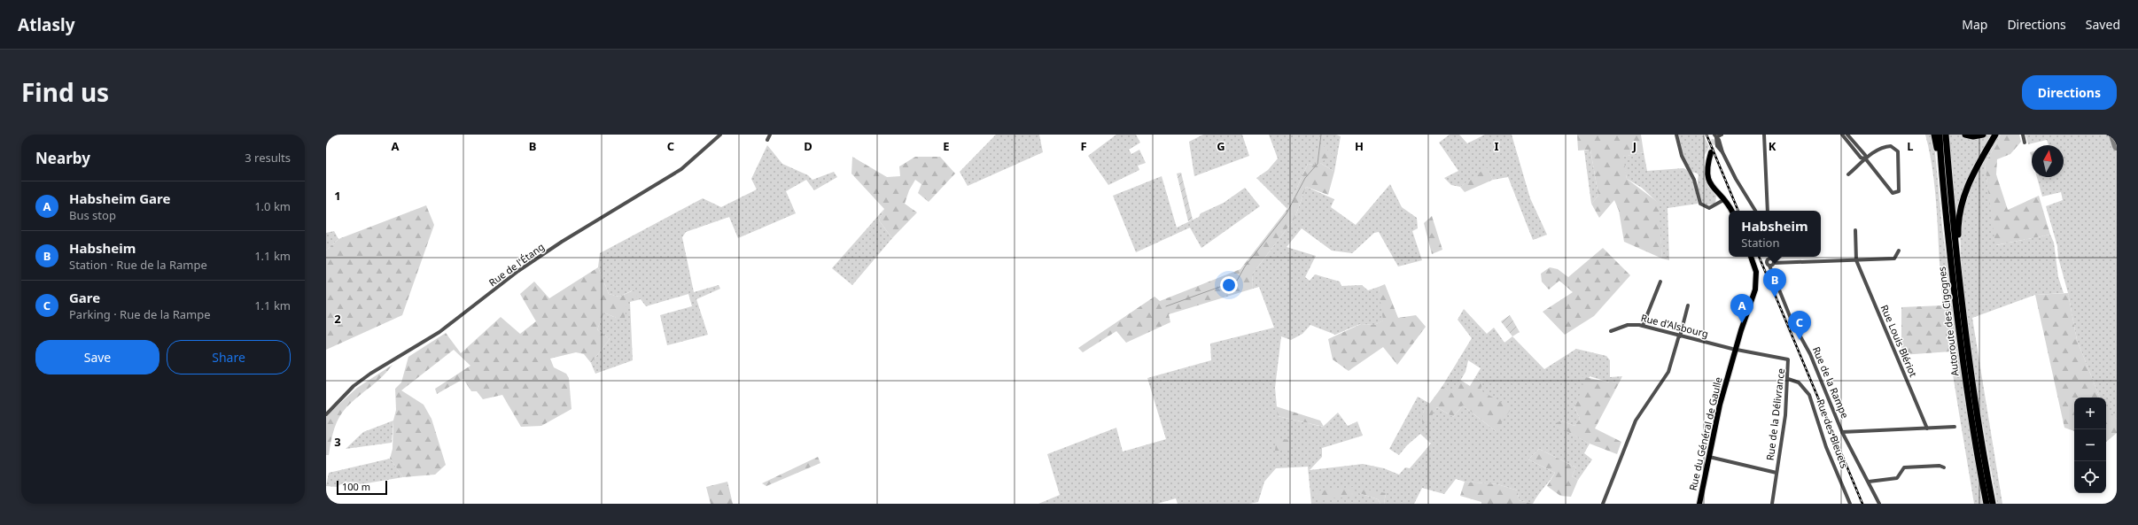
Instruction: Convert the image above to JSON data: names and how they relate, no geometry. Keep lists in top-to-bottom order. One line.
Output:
{"streets":{"highway":["Autoroute des Cigognes"],"main road":["Rue du Général de Gaulle"],"street":["Rue de l'Étang","Rue d'Alsbourg","Rue Louis Blériot","Rue de la Rampe","Rue de la Délivrance","Rue des Bleuets"]},"crossings":[["Rue d'Alsbourg","Rue de la Délivrance"],["Rue d'Alsbourg","Rue du Général de Gaulle"],["Rue de la Délivrance","Rue du Général de Gaulle"],["Rue de la Délivrance","Rue des Bleuets"]],"scale_bar":"100 m","north":"top","page":{"header":"Atlasly","nav":["Map","Directions","Saved"],"title":"Find us","buttons":["Directions",["Save","Share"]],"heading":["Nearby","3 results"],"list":[{"mark":"A","name":"Habsheim Gare","note":"Bus stop","value":"1.0 km"},{"mark":"B","name":"Habsheim","note":"Station · Rue de la Rampe","value":"1.1 km"},{"mark":"C","name":"Gare","note":"Parking · Rue de la Rampe","value":"1.1 km"}],"popup":["Habsheim","Station"],"pins":["B","A","C"],"map_buttons":["+","−"],"scale":"100 m"},"grid":{"columns":["A","B","C","D","E","F","G","H","I","J","K","L"],"rows":["1","2","3"]}}
